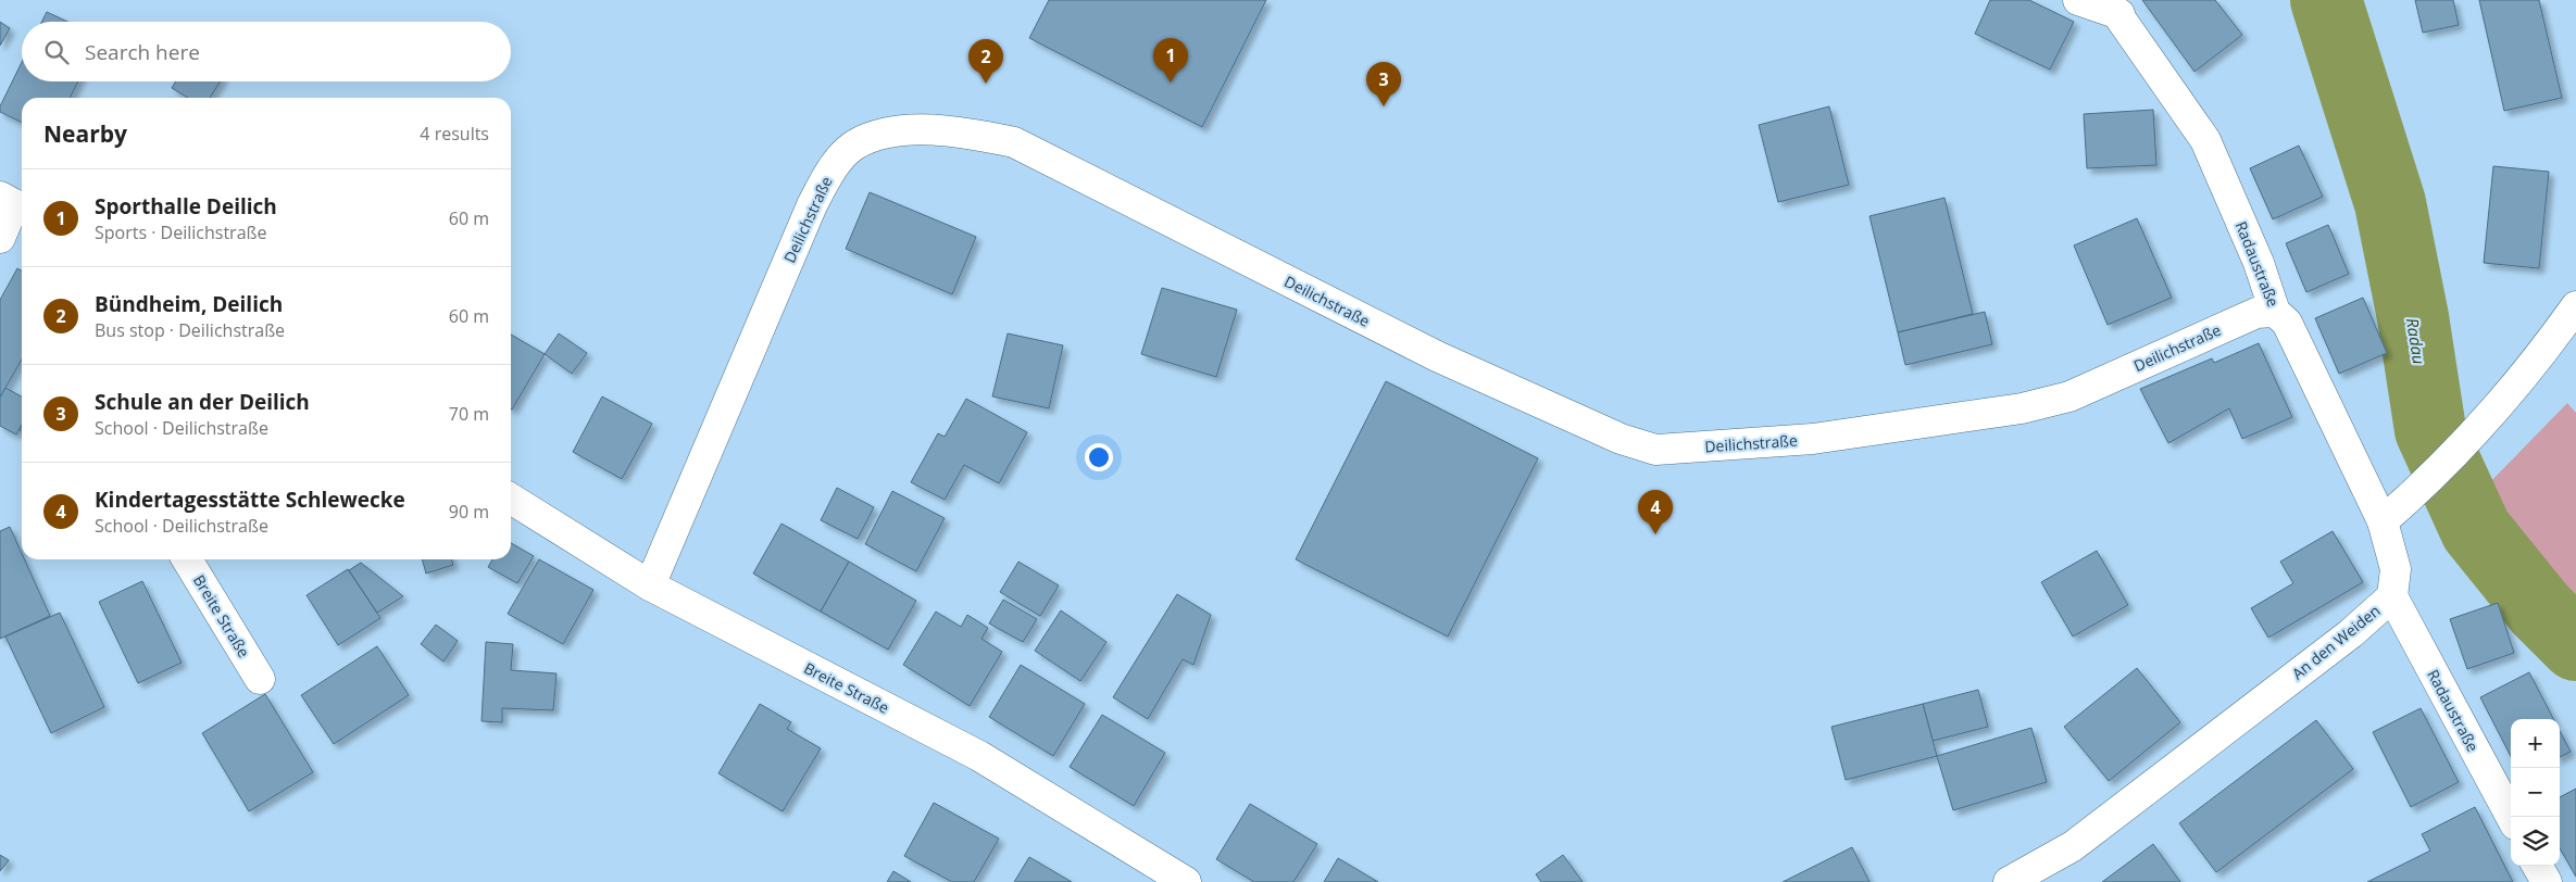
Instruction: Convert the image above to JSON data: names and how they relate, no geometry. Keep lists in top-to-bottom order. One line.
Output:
{"streets":{"street":["Deilichstraße","Radaustraße","Breite Straße","An den Weiden"]},"crossings":[["Deilichstraße","Radaustraße"],["Deilichstraße","Breite Straße"],["Radaustraße","An den Weiden"]],"water":["Radau"],"page":{"search":"Search here","pins":["1","2","3","4"],"heading":["Nearby","4 results"],"list":[{"mark":"1","name":"Sporthalle Deilich","note":"Sports · Deilichstraße","value":"60 m"},{"mark":"2","name":"Bündheim, Deilich","note":"Bus stop · Deilichstraße","value":"60 m"},{"mark":"3","name":"Schule an der Deilich","note":"School · Deilichstraße","value":"70 m"},{"mark":"4","name":"Kindertagesstätte Schlewecke","note":"School · Deilichstraße","value":"90 m"}],"map_buttons":["+","−"]}}
